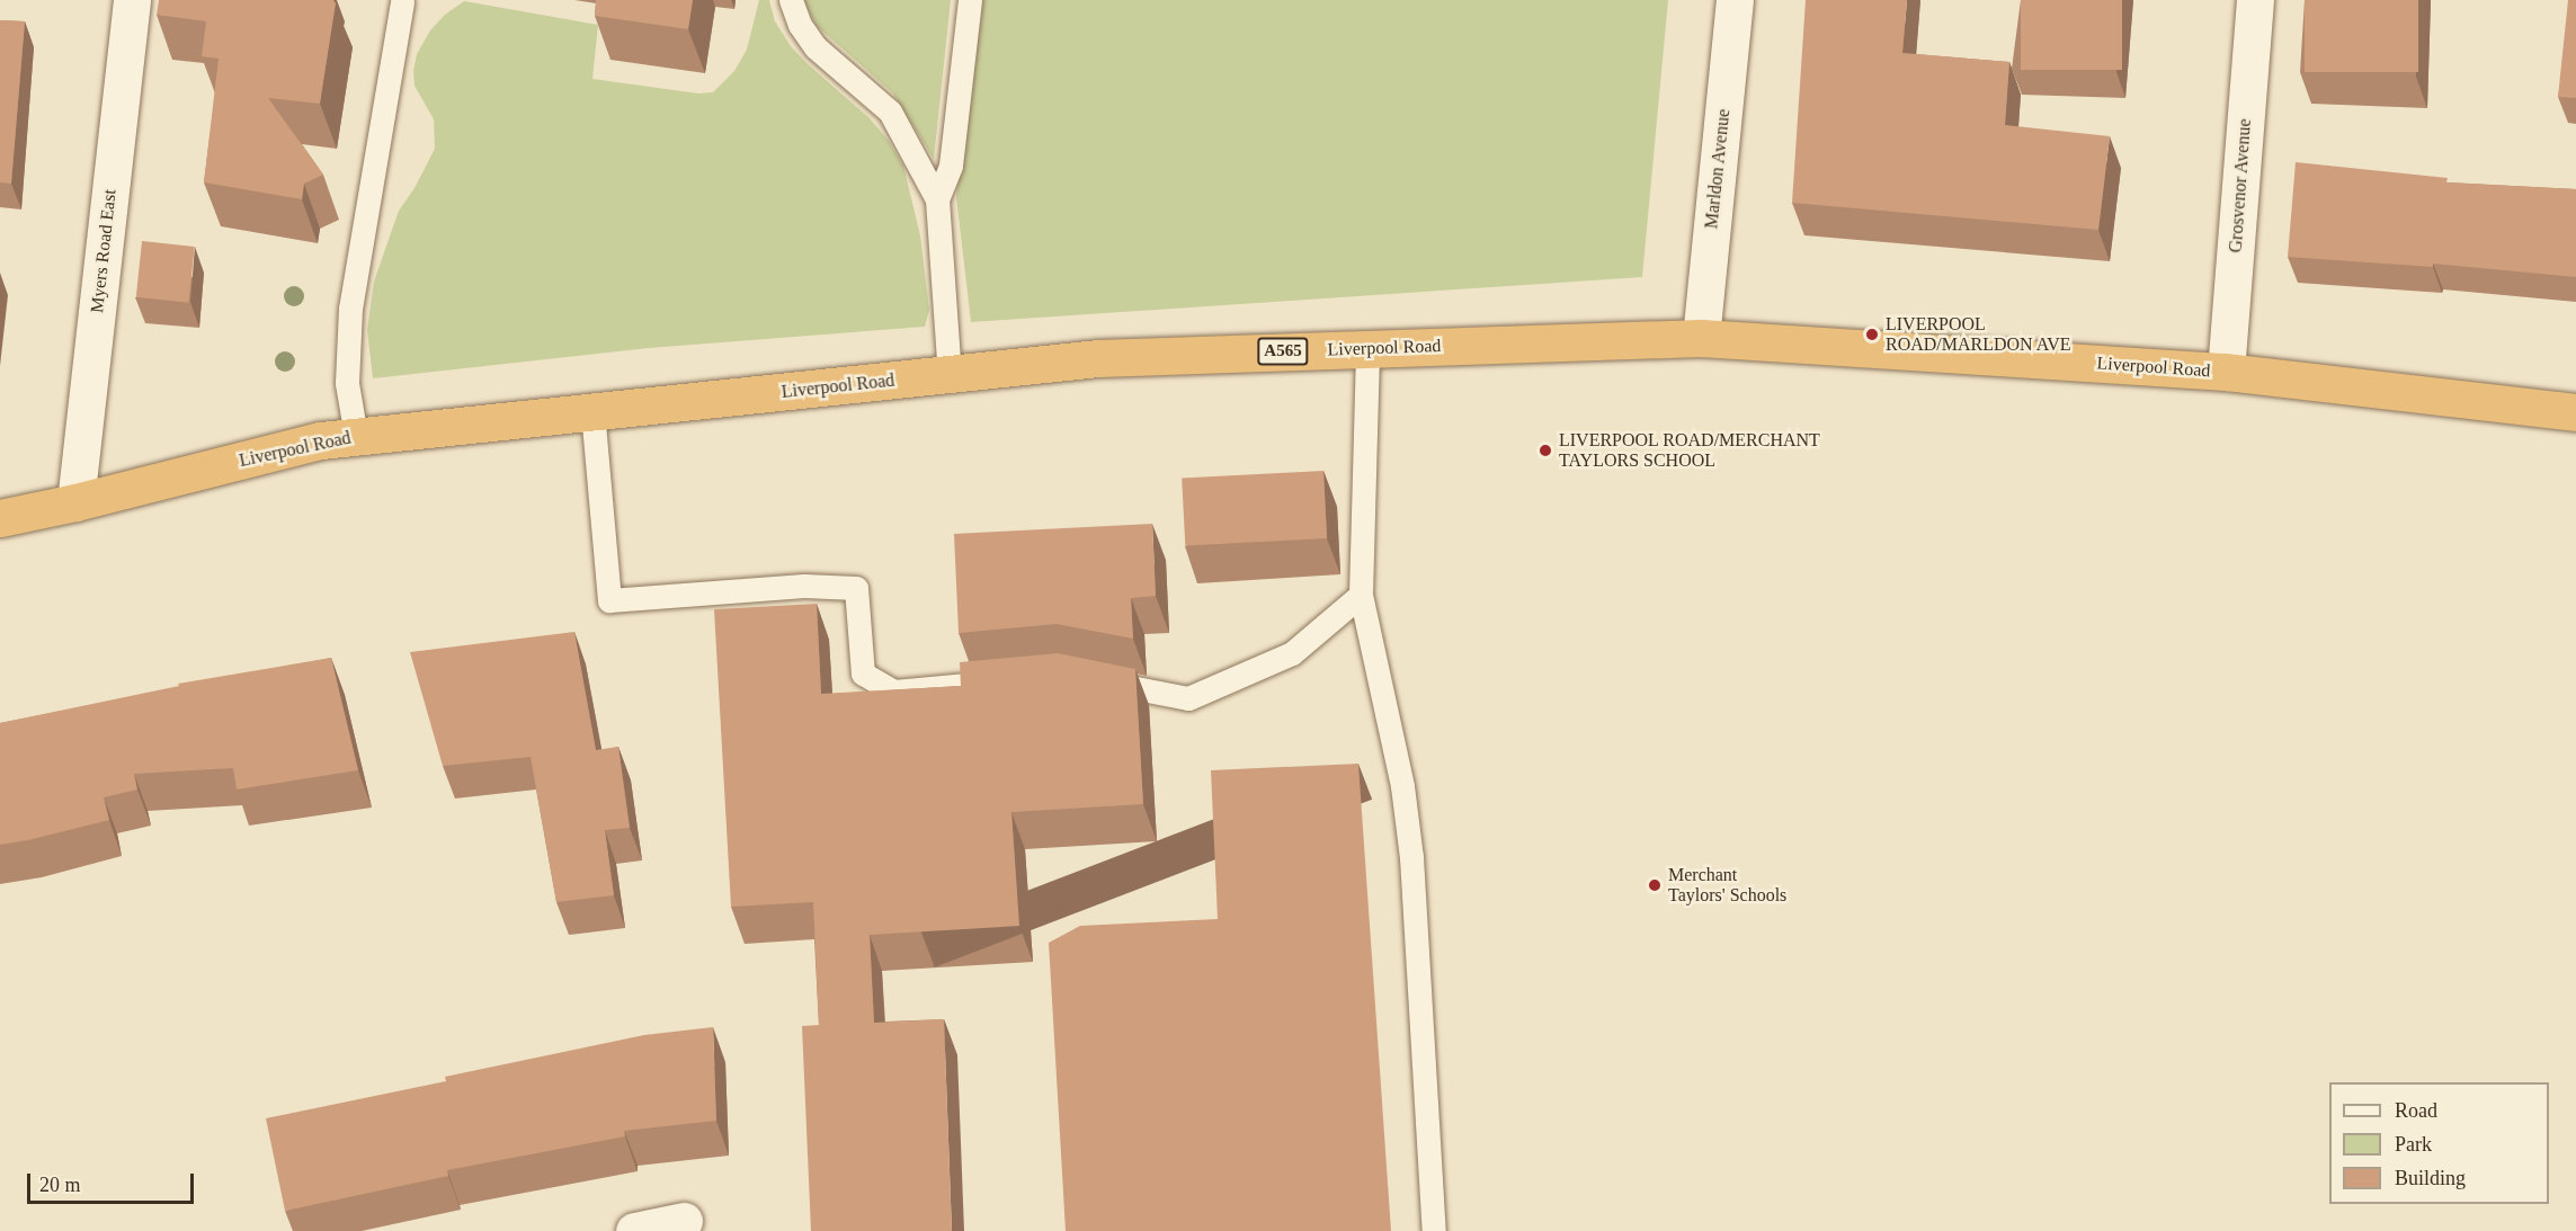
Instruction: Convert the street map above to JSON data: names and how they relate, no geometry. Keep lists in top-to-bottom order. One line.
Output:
{"streets":{"highway":["Liverpool Road","A565"],"street":["Marldon Avenue","Grosvenor Avenue","Myers Road East"]},"crossings":[["Marldon Avenue","Liverpool Road"],["Grosvenor Avenue","Liverpool Road"],["Myers Road East","Liverpool Road"]],"places":["LIVERPOOL ROAD/MARLDON AVE","LIVERPOOL ROAD/MERCHANT TAYLORS SCHOOL","Merchant Taylors' Schools"],"legend":["Road","Park","Building"],"scale_bar":"20 m"}
